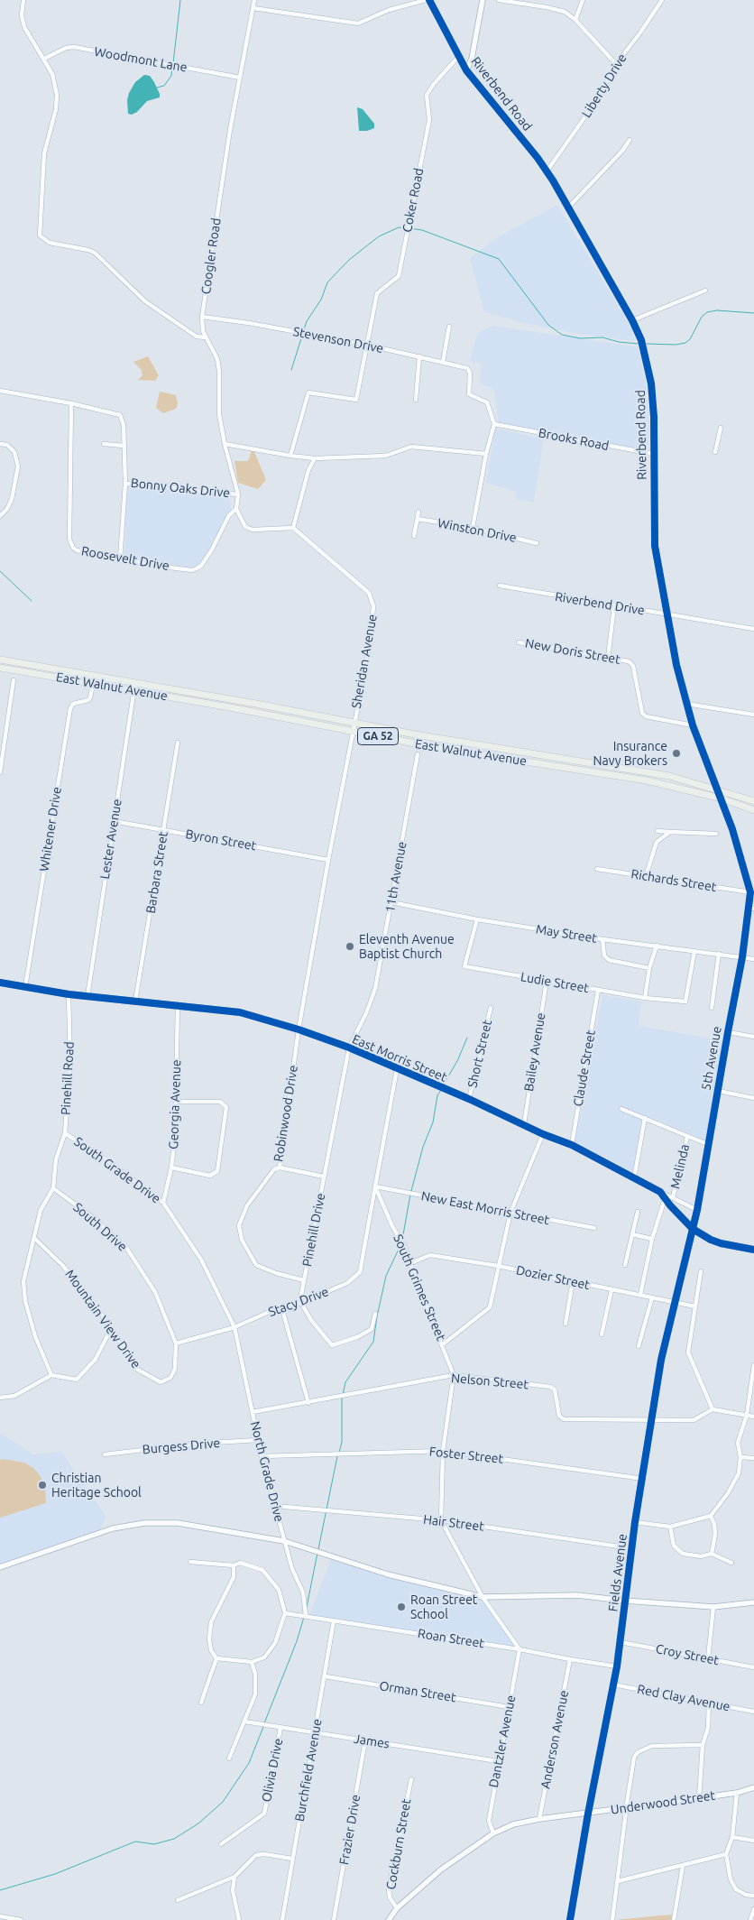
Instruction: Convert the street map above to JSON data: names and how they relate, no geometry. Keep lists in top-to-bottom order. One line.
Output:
{"streets":{"main road":["East Walnut Avenue","GA 52","East Morris Street"],"street":["Woodmont Lane","Liberty Drive","Riverbend Road","Coker Road","Coogler Road","Stevenson Drive","Brooks Road","Bonny Oaks Drive","Winston Drive","Roosevelt Drive","Riverbend Drive","New Doris Street","Sheridan Avenue","Whitener Drive","Lester Avenue","Byron Street","Barbara Street","11th Avenue","Richards Street","May Street","Ludie Street","Bailey Avenue","Short Street","5th Avenue","Claude Street","Pinehill Road","Georgia Avenue","Robinwood Drive","Melinda","South Grade Drive","New East Morris Street","South Drive","Pinehill Drive","Dozier Street","South Grimes Street","Stacy Drive","Mountain View Drive","Nelson Street","Burgess Drive","Foster Street","North Grade Drive","Hair Street","Fields Avenue","Roan Street","Croy Street","Orman Street","Red Clay Avenue","Anderson Avenue","James","Dantzler Avenue","Olivia Drive","Burchfield Avenue","Underwood Street","Frazier Drive","Cockburn Street"]},"crossings":[["Woodmont Lane","Coogler Road"],["Liberty Drive","Riverbend Road"],["Riverbend Road","Coker Road"],["Riverbend Road","Brooks Road"],["Riverbend Road","Riverbend Drive"],["Riverbend Road","New Doris Street"],["Riverbend Road","East Walnut Avenue"],["Riverbend Road","Richards Street"],["Riverbend Road","5th Avenue"],["Coker Road","Stevenson Drive"],["Coogler Road","Stevenson Drive"],["Coogler Road","Bonny Oaks Drive"],["Coogler Road","Roosevelt Drive"],["Stevenson Drive","Brooks Road"],["Bonny Oaks Drive","Roosevelt Drive"],["Sheridan Avenue","East Walnut Avenue"],["Sheridan Avenue","Byron Street"],["Sheridan Avenue","East Morris Street"],["Sheridan Avenue","Robinwood Drive"],["East Walnut Avenue","Whitener Drive"],["East Walnut Avenue","Lester Avenue"],["Whitener Drive","East Morris Street"],["Lester Avenue","Byron Street"],["Lester Avenue","East Morris Street"],["Byron Street","Barbara Street"],["Barbara Street","East Morris Street"],["11th Avenue","May Street"],["11th Avenue","East Morris Street"],["11th Avenue","Pinehill Drive"],["Richards Street","5th Avenue"],["May Street","Ludie Street"],["May Street","5th Avenue"],["Ludie Street","Bailey Avenue"],["Ludie Street","Claude Street"],["Bailey Avenue","East Morris Street"],["Short Street","East Morris Street"],["East Morris Street","Claude Street"],["East Morris Street","Pinehill Road"],["East Morris Street","Georgia Avenue"],["East Morris Street","Robinwood Drive"],["East Morris Street","Pinehill Drive"],["5th Avenue","Fields Avenue"],["Pinehill Road","South Grade Drive"],["Pinehill Road","South Drive"],["Pinehill Road","Mountain View Drive"],["Georgia Avenue","South Grade Drive"],["Robinwood Drive","Pinehill Drive"],["South Grade Drive","Stacy Drive"],["South Grade Drive","North Grade Drive"],["New East Morris Street","South Grimes Street"],["New East Morris Street","Stacy Drive"],["South Drive","Stacy Drive"],["South Drive","Mountain View Drive"],["Pinehill Drive","Stacy Drive"],["Dozier Street","South Grimes Street"],["Dozier Street","Fields Avenue"],["South Grimes Street","Stacy Drive"],["South Grimes Street","Nelson Street"],["Stacy Drive","Mountain View Drive"],["Stacy Drive","North Grade Drive"],["Nelson Street","North Grade Drive"],["Nelson Street","Fields Avenue"],["Burgess Drive","North Grade Drive"],["Foster Street","North Grade Drive"],["Foster Street","Fields Avenue"],["North Grade Drive","Hair Street"],["North Grade Drive","Roan Street"],["Hair Street","Fields Avenue"],["Fields Avenue","Roan Street"],["Fields Avenue","Croy Street"],["Fields Avenue","Red Clay Avenue"],["Fields Avenue","Underwood Street"],["Roan Street","Anderson Avenue"],["Roan Street","Dantzler Avenue"],["Roan Street","Burchfield Avenue"],["Orman Street","Dantzler Avenue"],["Orman Street","Burchfield Avenue"],["Anderson Avenue","Underwood Street"],["James","Dantzler Avenue"],["James","Olivia Drive"],["James","Burchfield Avenue"],["James","Frazier Drive"],["Dantzler Avenue","Underwood Street"],["Underwood Street","Cockburn Street"]],"places":["Insurance Navy Brokers","Eleventh Avenue Baptist Church","Christian Heritage School","Roan Street School"]}
